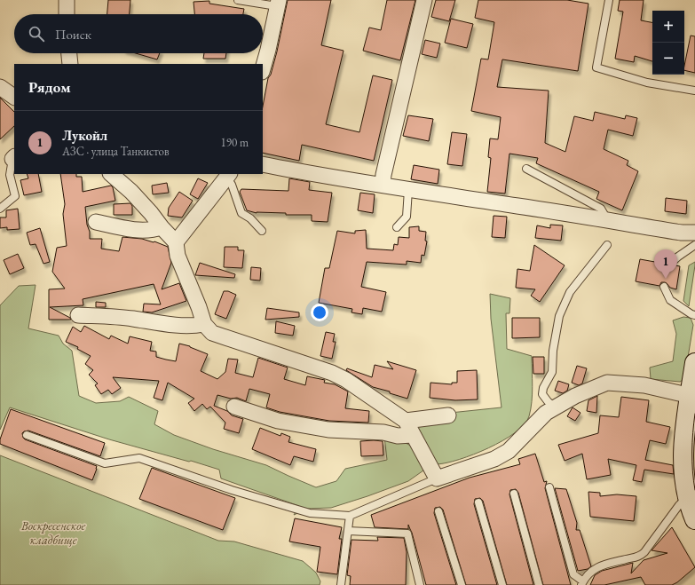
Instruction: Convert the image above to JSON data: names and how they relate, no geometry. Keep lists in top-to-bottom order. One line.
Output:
{"parks":["Воскресенское кладбище"],"page":{"map_buttons":["+","−"],"search":"Поиск","heading":"Рядом","list":[{"mark":"1","name":"Лукойл","note":"АЗС · улица Танкистов","value":"190 m"}],"pins":"1"}}
